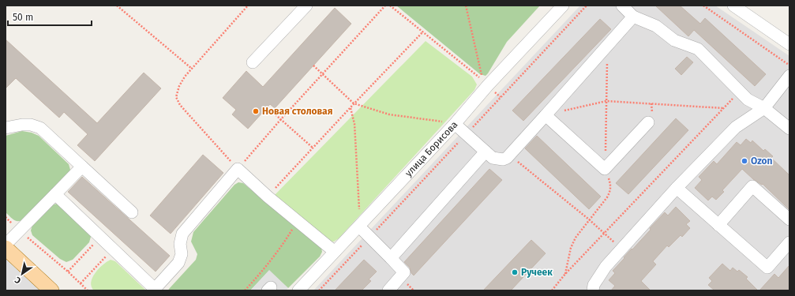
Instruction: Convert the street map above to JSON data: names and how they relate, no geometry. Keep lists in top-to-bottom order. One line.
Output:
{"streets":{"street":["улица Борисова"]},"places":["Новая столовая","Ozon","Ручеек"],"scale_bar":"50 m","north":"bottom left"}
